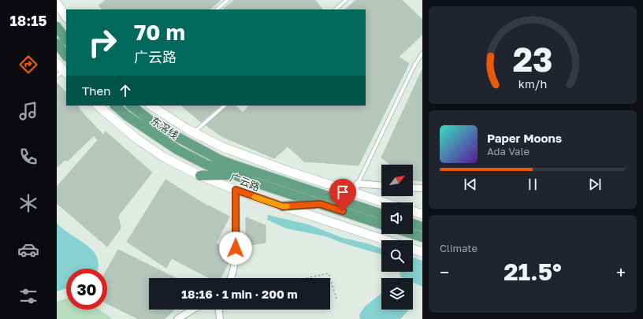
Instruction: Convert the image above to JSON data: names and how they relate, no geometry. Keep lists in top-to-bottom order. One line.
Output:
{"streets":{"main road":["东滘线","广云路"]},"crossings":[["东滘线","广云路"]],"north":"top right","page":{"tabs":"18:15","turn":["70 m","广云路"],"then":"Then","song":["Paper Moons","Ada Vale"],"tile":"Climate","heat":["−","21.5°","+"],"limit":"30","trip":"18:16 · 1 min · 200 m","gauge":["23","km/h"]}}
